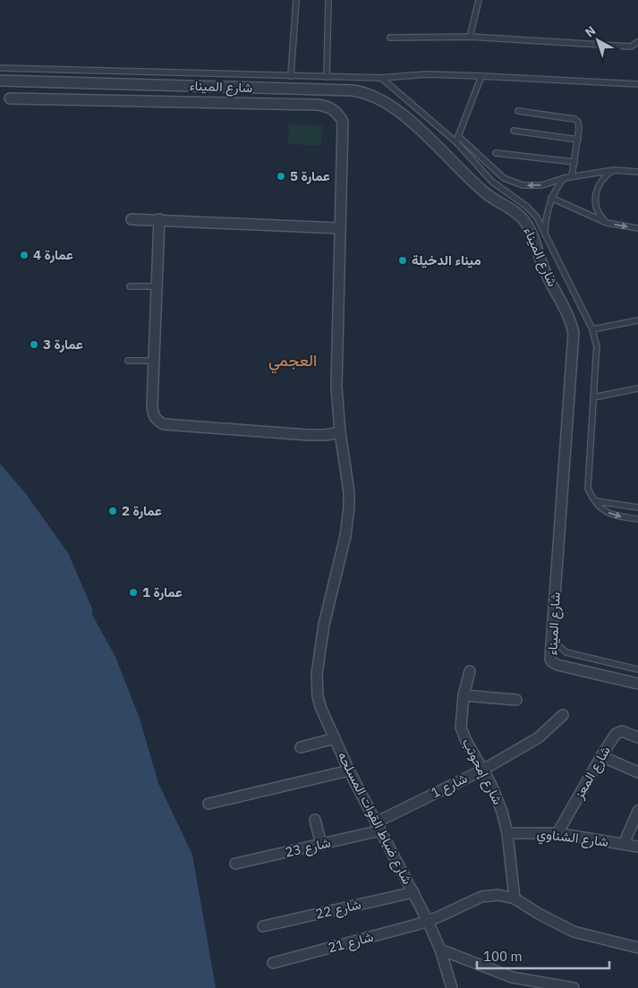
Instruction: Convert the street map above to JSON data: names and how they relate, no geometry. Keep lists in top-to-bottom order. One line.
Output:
{"streets":{"street":["شارع الميناء","شارع إمحوتب","شارع المعز","شارع 1","شارع ضباط القوات المسلحه","شارع الشناوي","شارع 23","شارع 22","شارع 21"]},"crossings":[["شارع إمحوتب","شارع 1"],["شارع إمحوتب","شارع الشناوي"],["شارع إمحوتب","شارع 21"],["شارع المعز","شارع الشناوي"],["شارع 1","شارع ضباط القوات المسلحه"],["شارع 1","شارع 23"],["شارع ضباط القوات المسلحه","شارع 23"],["شارع ضباط القوات المسلحه","شارع 22"],["شارع ضباط القوات المسلحه","شارع 21"]],"districts":["العجمي"],"places":["عمارة 5","عمارة 4","ميناء الدخيلة","عمارة 3","عمارة 2","عمارة 1"],"scale_bar":"100 m","north":"top left"}
